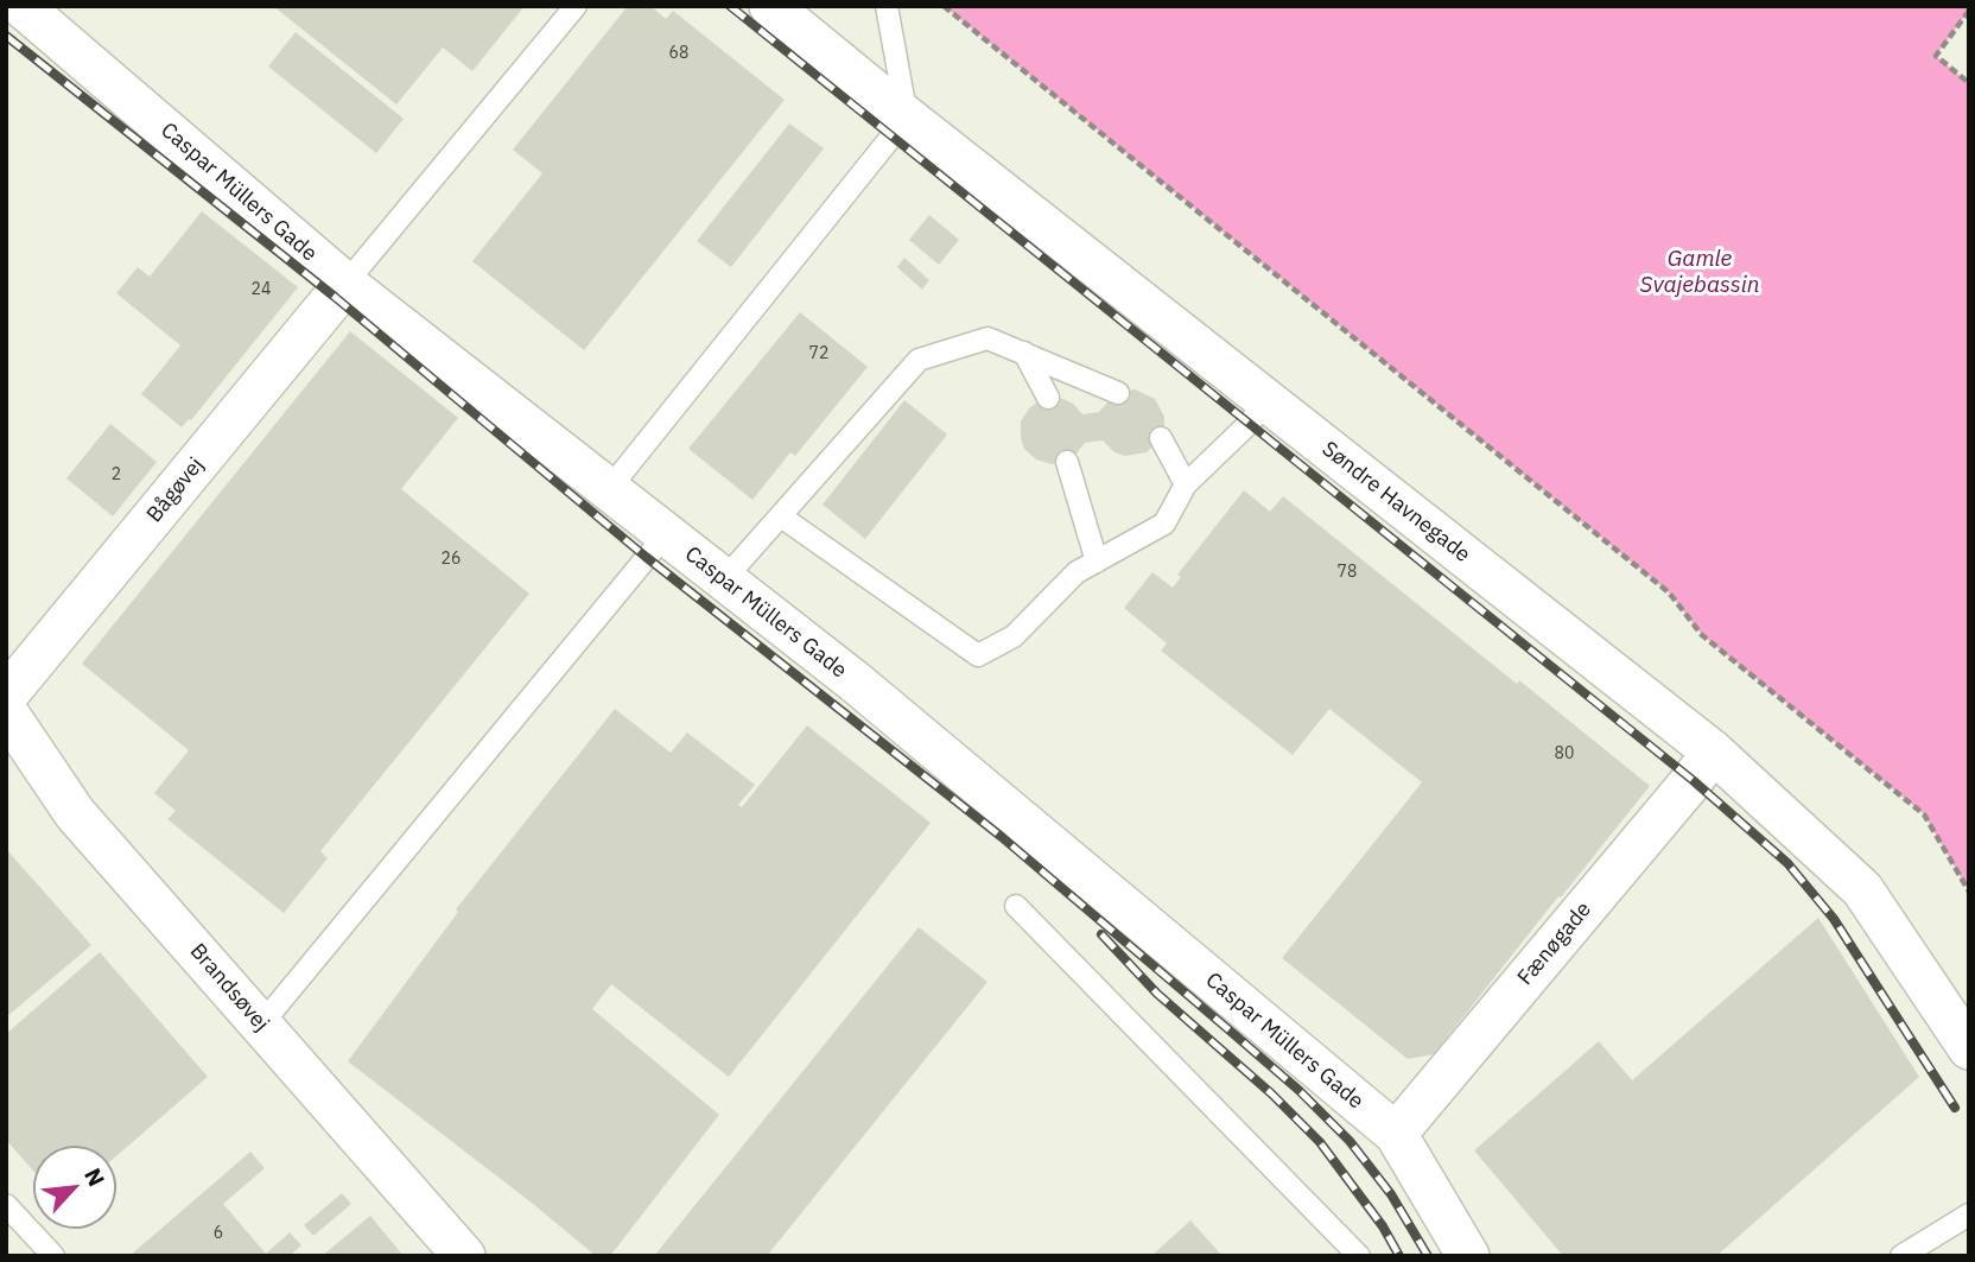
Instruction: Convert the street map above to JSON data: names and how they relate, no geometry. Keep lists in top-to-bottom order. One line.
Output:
{"streets":{"street":["Caspar Müllers Gade","Bågøvej","Søndre Havnegade","Fænøgade","Brandsøvej"]},"crossings":[["Caspar Müllers Gade","Bågøvej"],["Caspar Müllers Gade","Fænøgade"],["Søndre Havnegade","Fænøgade"]],"water":["Gamle Svajebassin"],"house_numbers":["68","24","72","2","26","78","80","6"],"north":"top right"}
